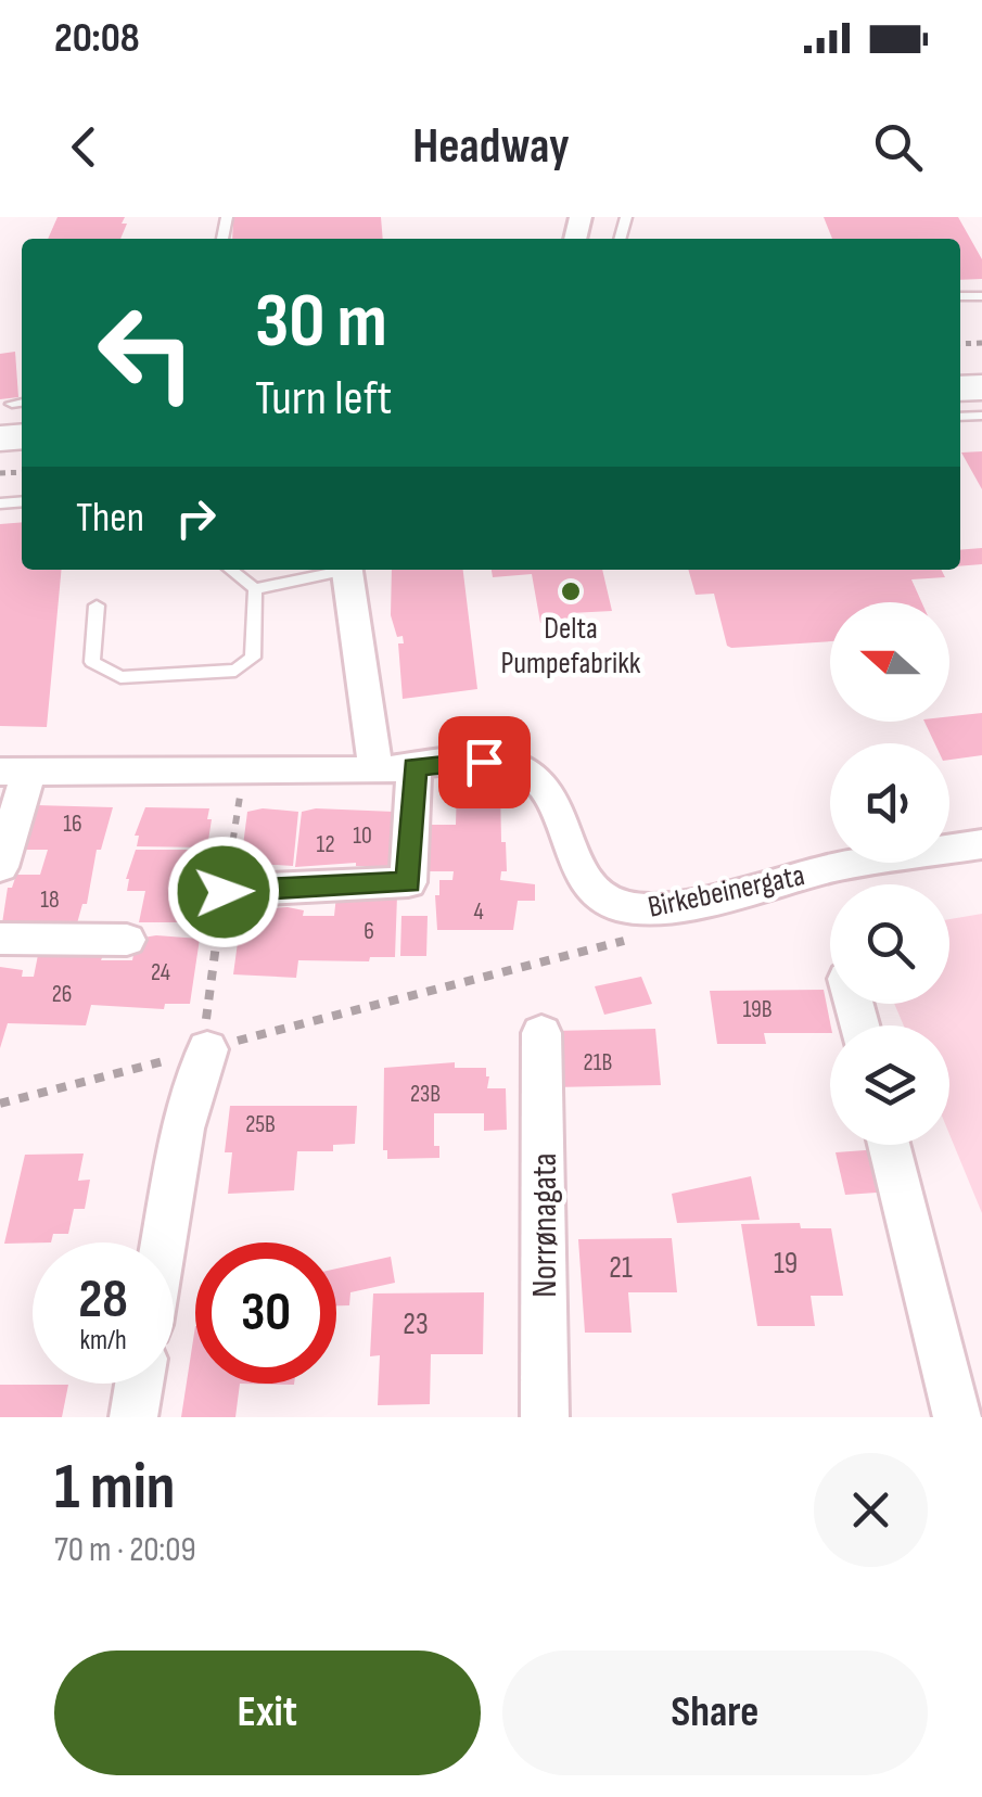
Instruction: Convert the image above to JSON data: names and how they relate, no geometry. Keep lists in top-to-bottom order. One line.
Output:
{"streets":{"street":["Birkebeinergata","Norrønagata"]},"places":["Delta Pumpefabrikk"],"house_numbers":["16","10","12","18","4","6","24","26","19B","21B","23B","25B","19","21","23"],"north":"left","page":{"status":"20:08","header":"Headway","turn":["30 m","Turn left"],"then":"Then","speed":"28 km/h","limit":"30","heading":["1 min","70 m · 20:09"],"buttons":["Exit","Share"]}}
